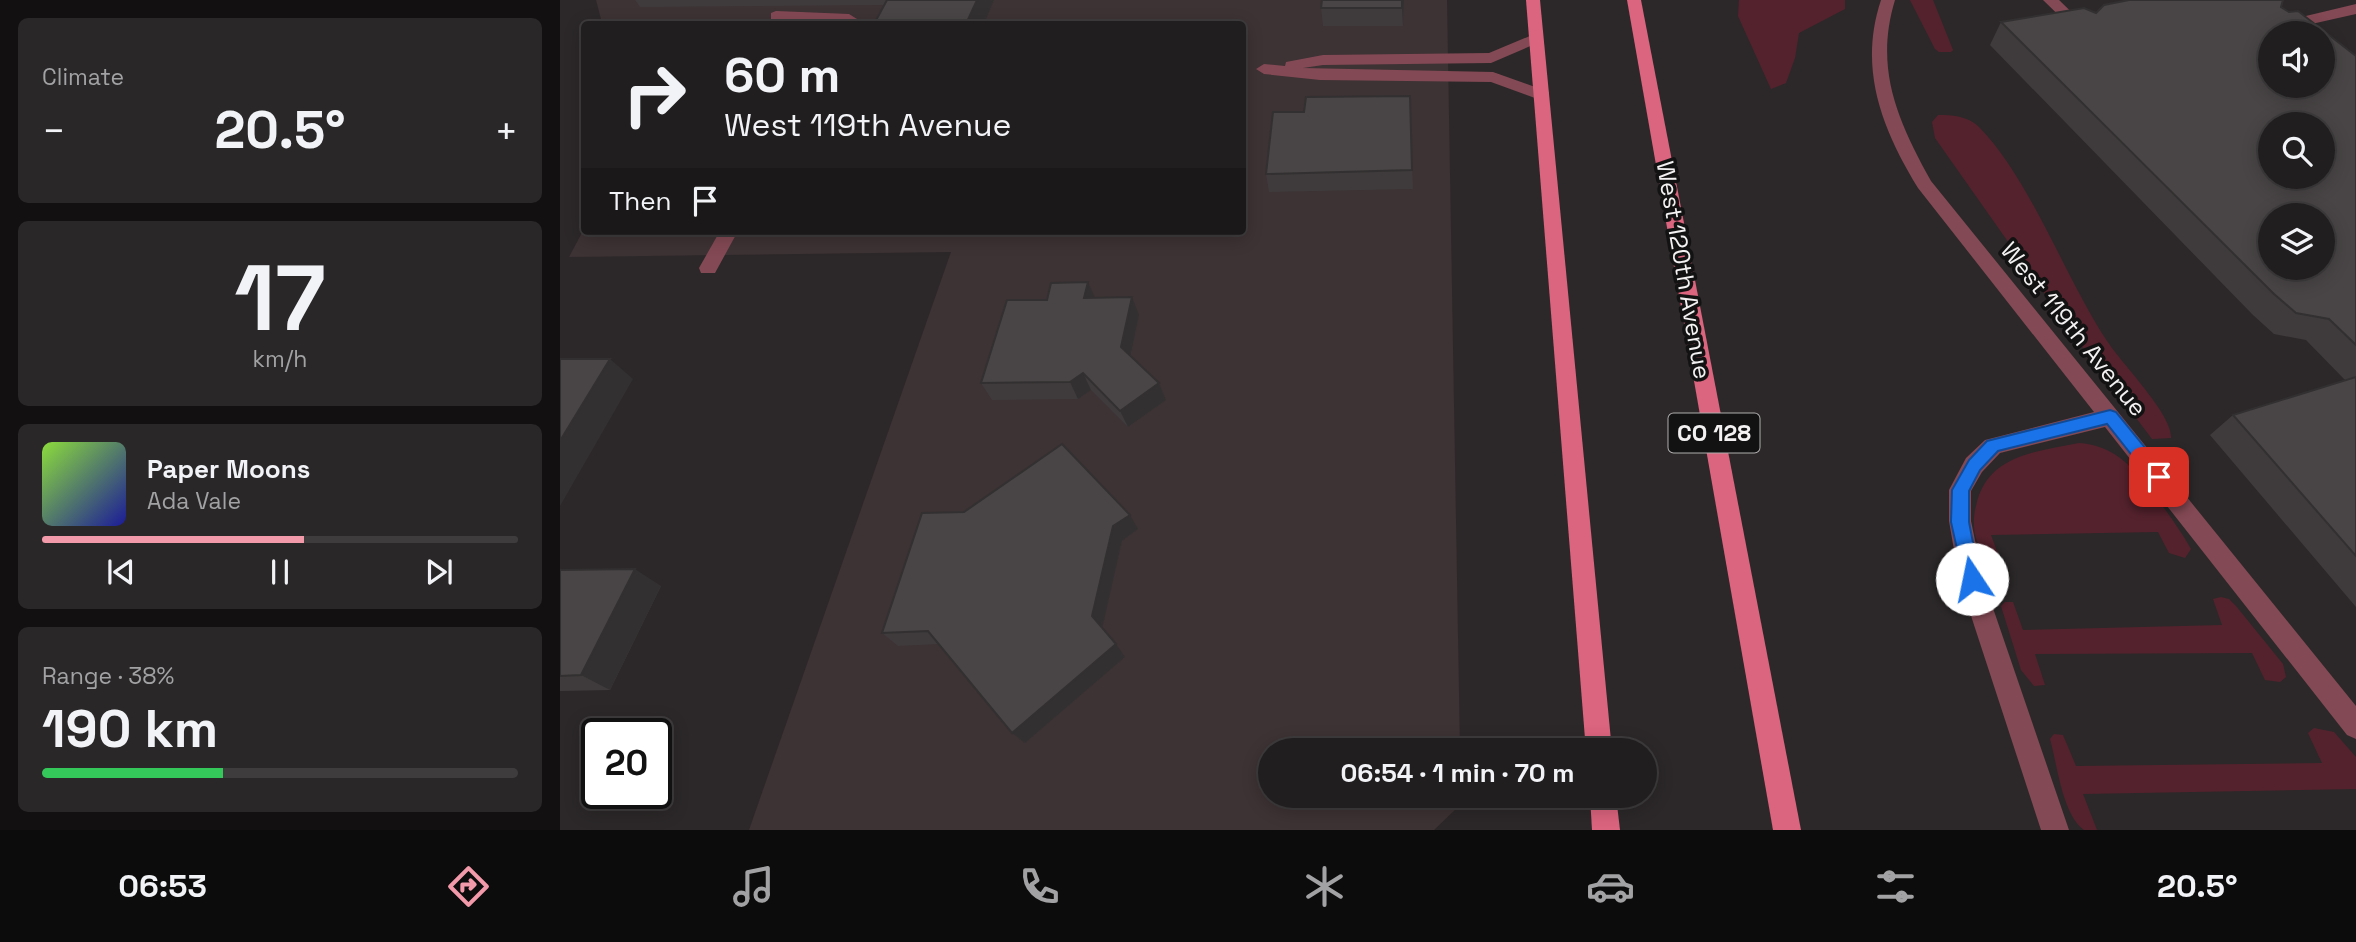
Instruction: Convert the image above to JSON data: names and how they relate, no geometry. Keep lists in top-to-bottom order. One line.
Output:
{"streets":{"main road":["West 120th Avenue","CO 128"],"lane":["West 119th Avenue"]},"page":{"tile":["Climate",["17","km/h"],["Range · 38%","190 km"]],"turn":["60 m","West 119th Avenue"],"heat":["−","20.5°","+"],"then":"Then","song":["Paper Moons","Ada Vale"],"limit":"20","trip":"06:54 · 1 min · 70 m","tabs":["06:53","20.5°"]}}
